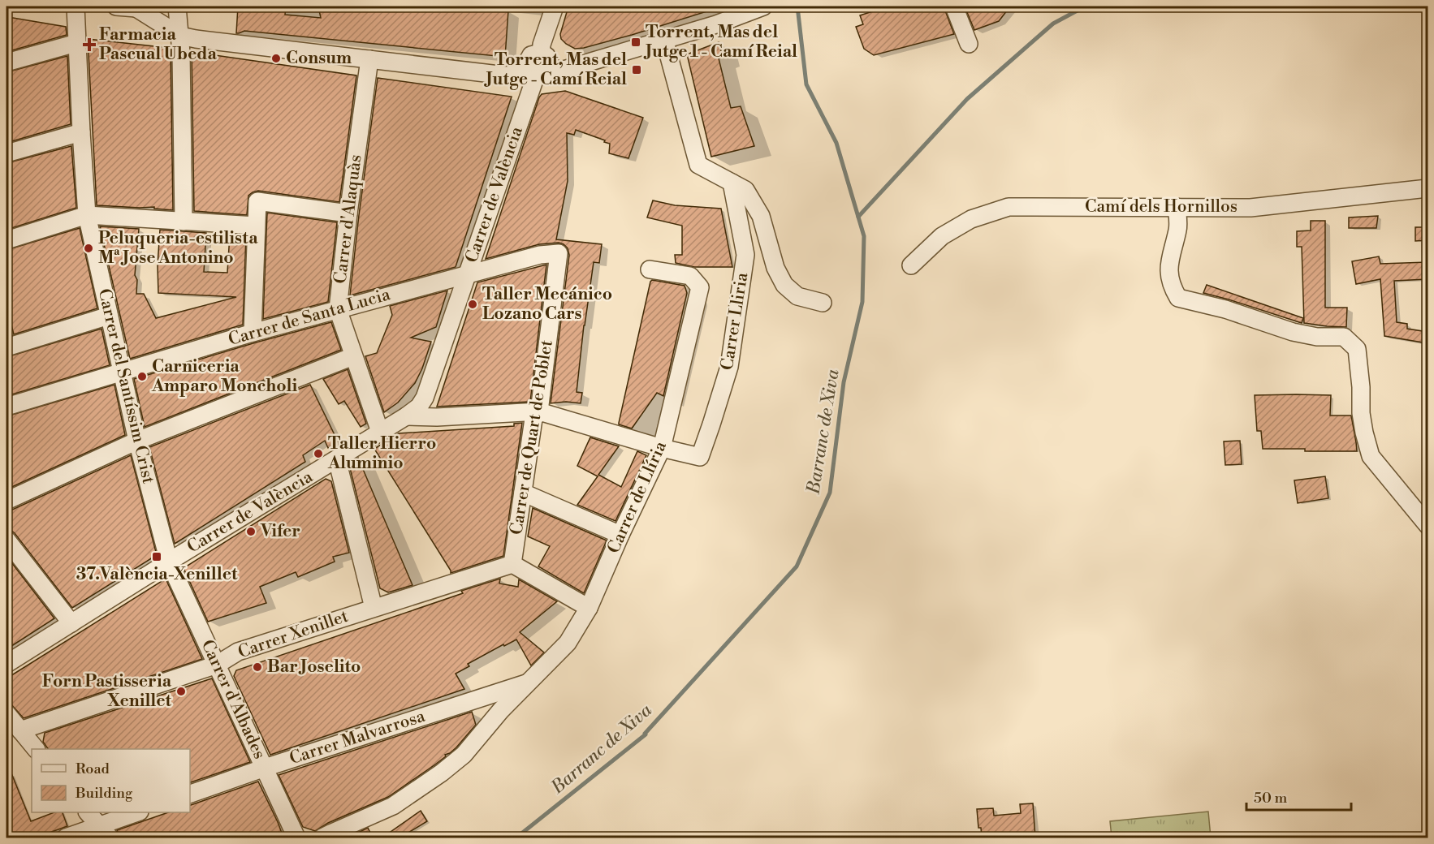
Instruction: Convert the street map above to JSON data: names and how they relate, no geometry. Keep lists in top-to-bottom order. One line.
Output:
{"streets":{"street":["Carrer de València","Camí dels Hornillos","Carrer d'Alaquàs","Carrer de Santa Lucia","Carrer Lliria","Carrer del Santíssim Crist","Carrer de Quart de Poblet","Carrer de Llíria","Carrer Xenillet","Carrer d'Albades","Carrer Malvarrosa"]},"crossings":[["Carrer de València","Carrer d'Alaquàs"],["Carrer de València","Carrer de Santa Lucia"],["Carrer de València","Carrer del Santíssim Crist"],["Carrer de València","Carrer d'Albades"],["Carrer d'Alaquàs","Carrer de Santa Lucia"],["Carrer de Santa Lucia","Carrer del Santíssim Crist"],["Carrer de Santa Lucia","Carrer de Quart de Poblet"],["Carrer Lliria","Carrer de Llíria"],["Carrer del Santíssim Crist","Carrer d'Albades"],["Carrer de Quart de Poblet","Carrer Xenillet"],["Carrer de Llíria","Carrer Malvarrosa"],["Carrer Xenillet","Carrer d'Albades"],["Carrer d'Albades","Carrer Malvarrosa"]],"water":["Barranc de Xiva"],"places":{"transit":["Torrent, Mas del Jutge 1 - Camí Reial","Torrent, Mas del Jutge - Camí Reial","37.València-Xenillet"],"health":["Farmacia Pascual Ubeda"],"other":["Consum","Peluqueria-estilista Mª Jose Antonino","Taller Mecánico Lozano Cars","Carniceria Amparo Moncholi","Taller Hierro Aluminio","Vifer","Bar Joselito","Forn Pastisseria Xenillet"]},"legend":["Road","Building"],"scale_bar":"50 m"}
